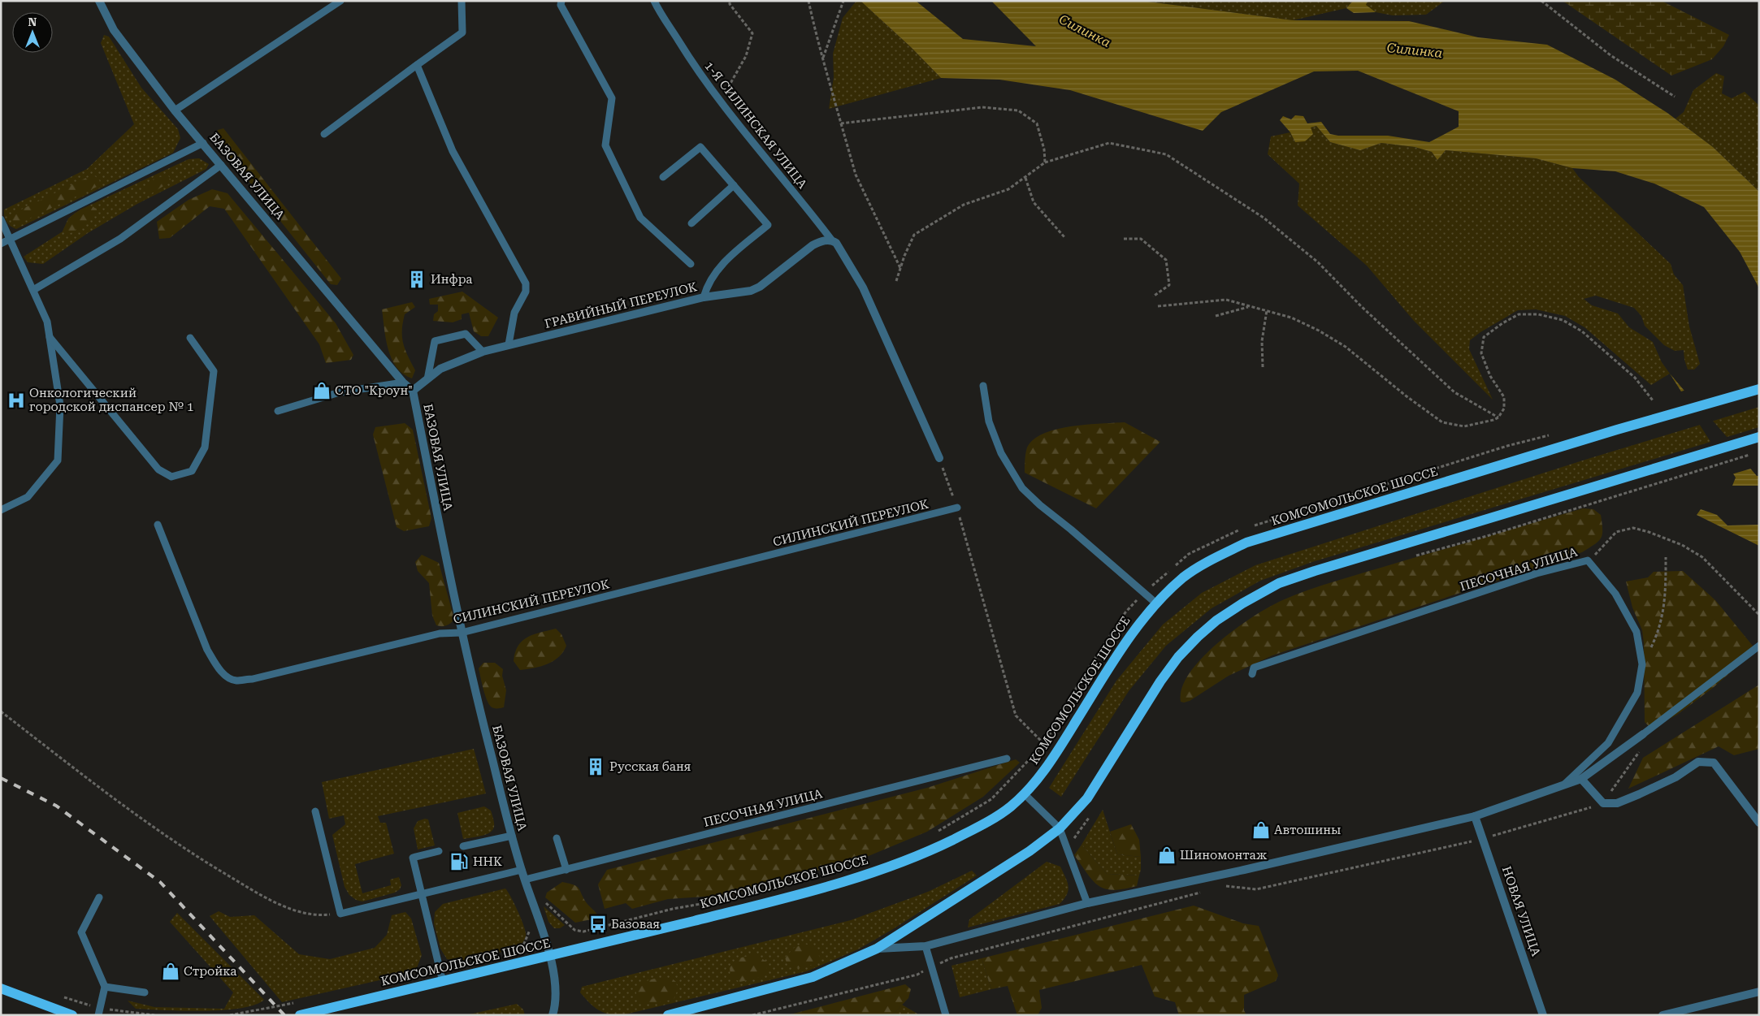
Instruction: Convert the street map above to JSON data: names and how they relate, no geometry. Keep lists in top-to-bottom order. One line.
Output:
{"streets":{"main road":["КОМСОМОЛЬСКОЕ ШОССЕ"],"street":["БАЗОВАЯ УЛИЦА","ГРАВИЙНЫЙ ПЕРЕУЛОК","НОВАЯ УЛИЦА"],"lane":["1-Я СИЛИНСКАЯ УЛИЦА","СИЛИНСКИЙ ПЕРЕУЛОК","ПЕСОЧНАЯ УЛИЦА"]},"crossings":[["1-Я СИЛИНСКАЯ УЛИЦА","ГРАВИЙНЫЙ ПЕРЕУЛОК"],["БАЗОВАЯ УЛИЦА","ГРАВИЙНЫЙ ПЕРЕУЛОК"],["БАЗОВАЯ УЛИЦА","КОМСОМОЛЬСКОЕ ШОССЕ"],["БАЗОВАЯ УЛИЦА","СИЛИНСКИЙ ПЕРЕУЛОК"],["БАЗОВАЯ УЛИЦА","ПЕСОЧНАЯ УЛИЦА"]],"water":["Силинка"],"places":{"building":["Инфра","Русская баня"],"shop":["СТО \"Кроун\"","Автошины","Шиномонтаж","Стройка"],"hospital":["Онкологический городской диспансер № 1"],"fuel station":["ННК"],"bus stop":["Базовая"]},"north":"top"}
